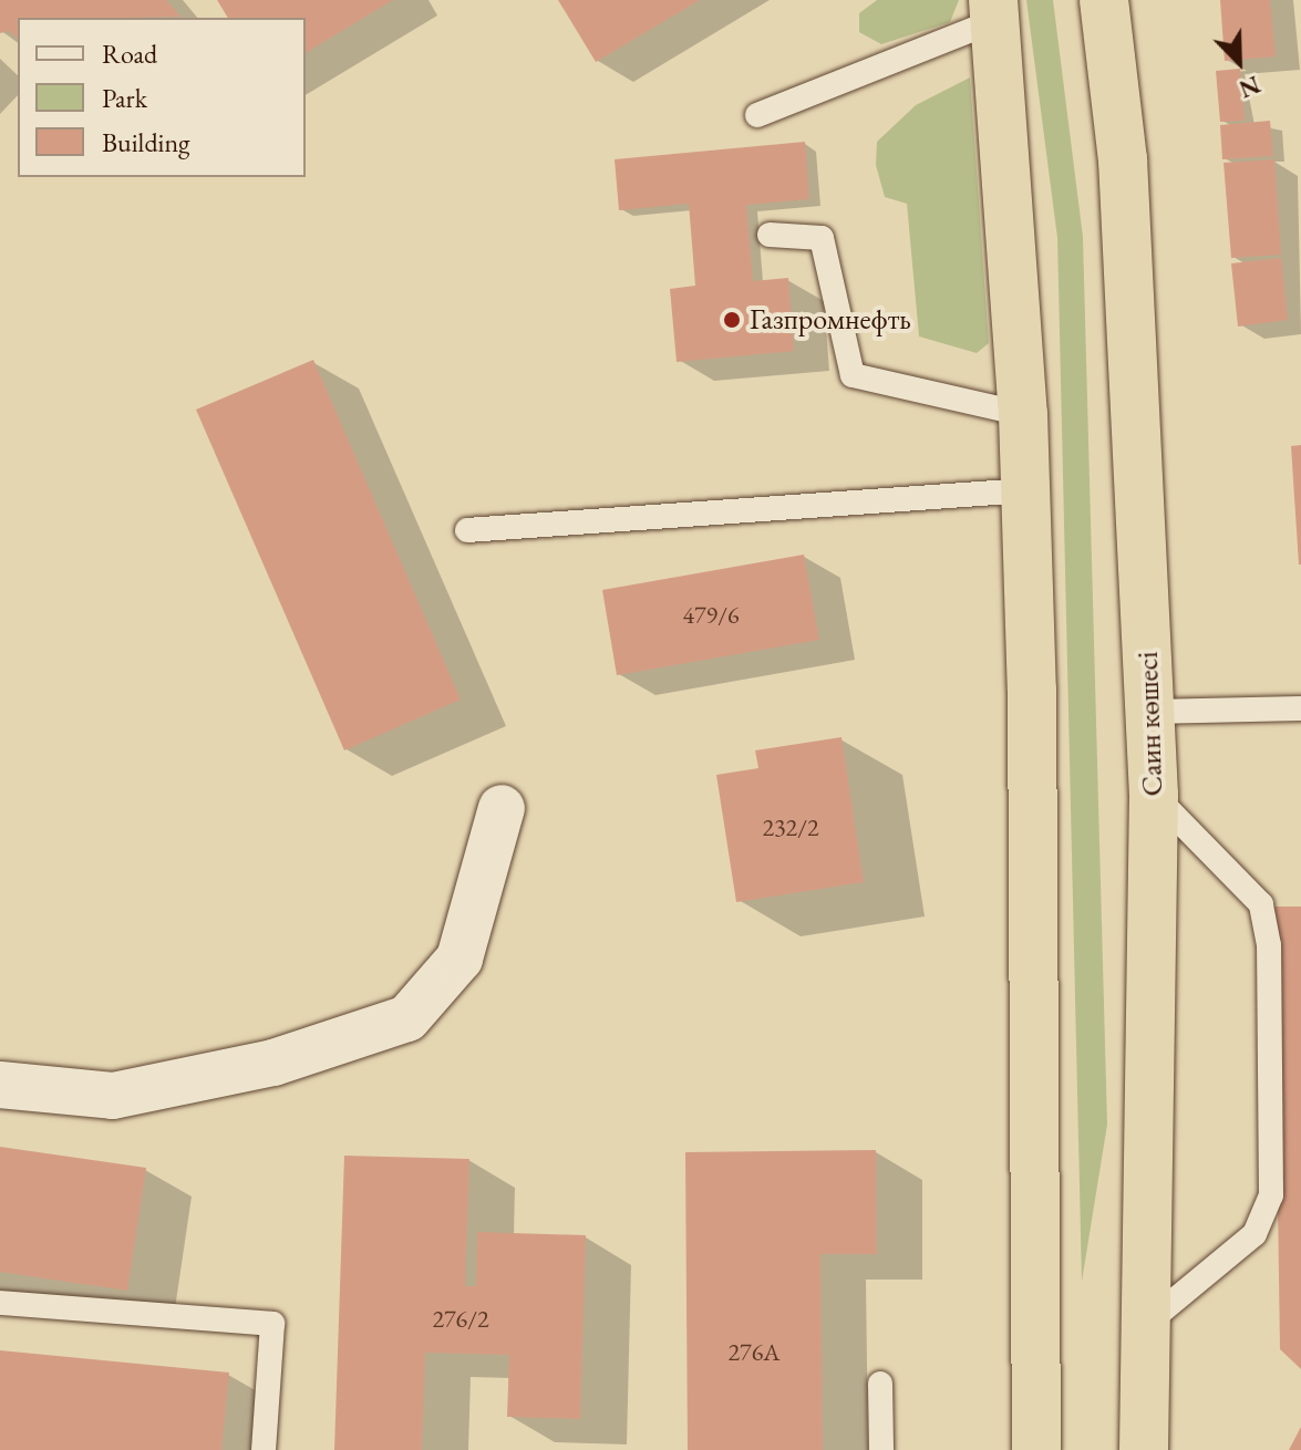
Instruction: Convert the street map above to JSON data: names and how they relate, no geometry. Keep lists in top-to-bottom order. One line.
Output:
{"streets":{"highway":["Саин көшесі"]},"places":["Газпромнефть"],"house_numbers":["479/6","232/2","276/2","276А"],"legend":["Road","Park","Building"],"north":"bottom right"}
